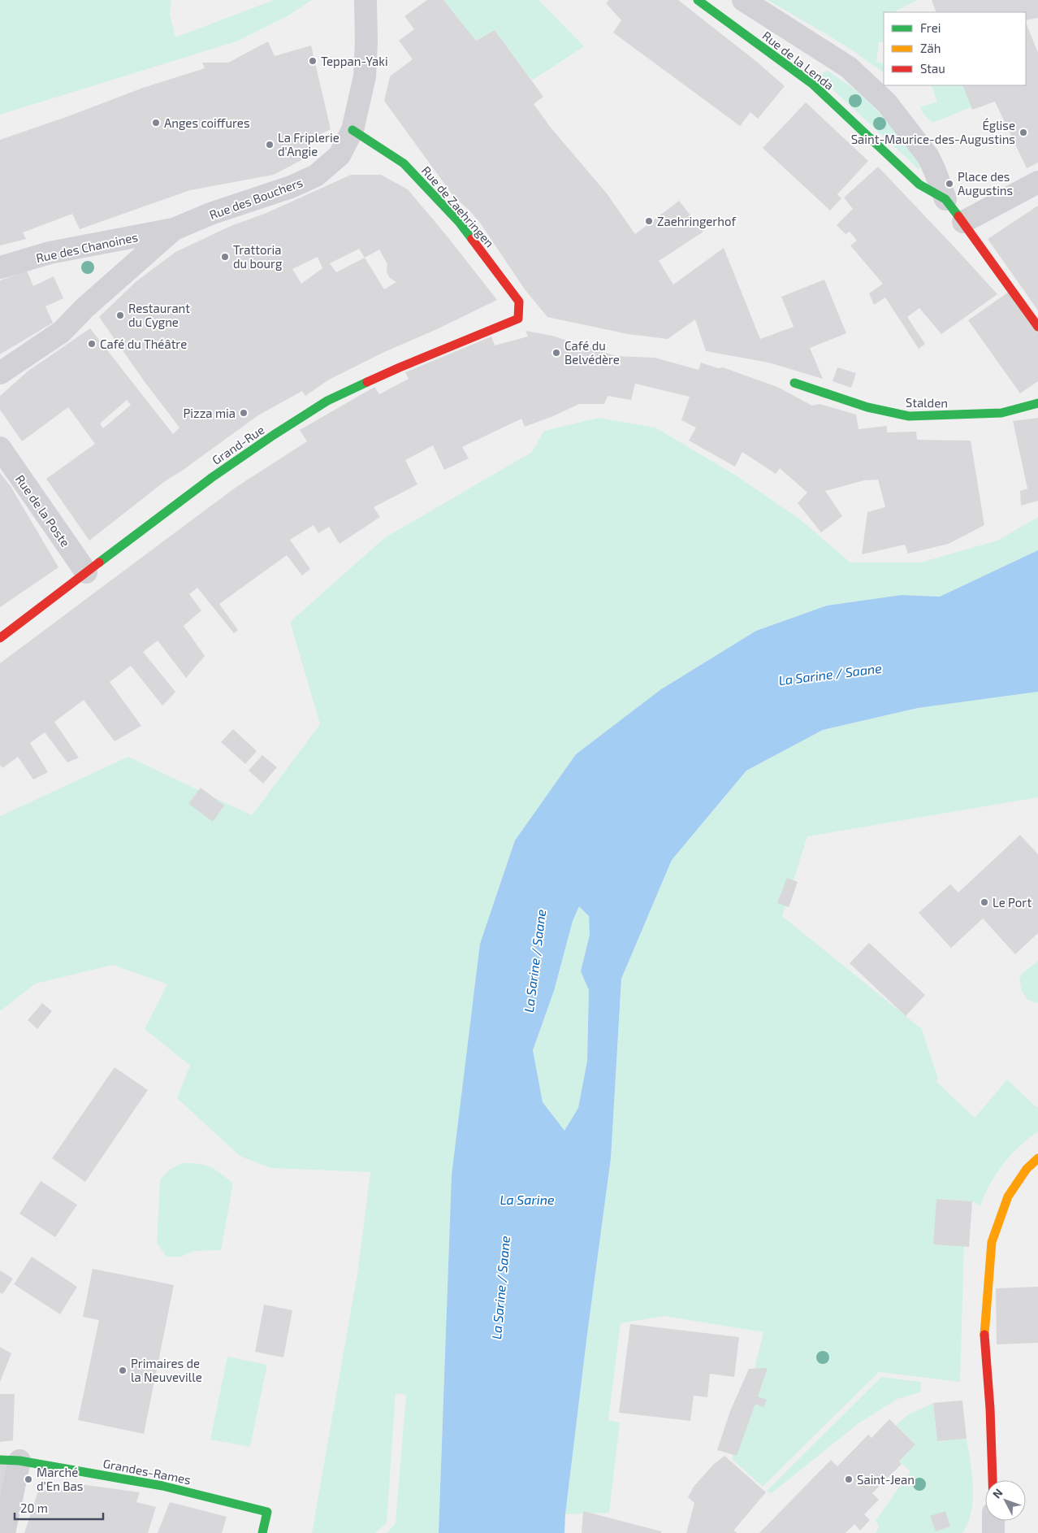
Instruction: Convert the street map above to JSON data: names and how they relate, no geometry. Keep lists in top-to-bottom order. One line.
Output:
{"streets":{"street":["Rue de la Lenda","Rue des Bouchers","Rue de Zaehringen","Rue des Chanoines","Stalden","Grand-Rue","Rue de la Poste","Grandes-Rames"]},"crossings":[["Rue des Bouchers","Rue de Zaehringen"],["Rue des Bouchers","Rue des Chanoines"],["Rue de Zaehringen","Grand-Rue"],["Grand-Rue","Rue de la Poste"]],"water":["La Sarine / Saane","La Sarine"],"places":["Teppan-Yaki","Anges coiffures","Église Saint-Maurice-des-Augustins","La Friplerie d'Angie","Place des Augustins","Zaehringerhof","Trattoria du bourg","Restaurant du Cygne","Café du Théâtre","Café du Belvédère","Pizza mia","Le Port","Primaires de la Neuveville","Marché d'En Bas","Saint-Jean"],"legend":["Frei","Zäh","Stau"],"scale_bar":"20 m","north":"top left"}
